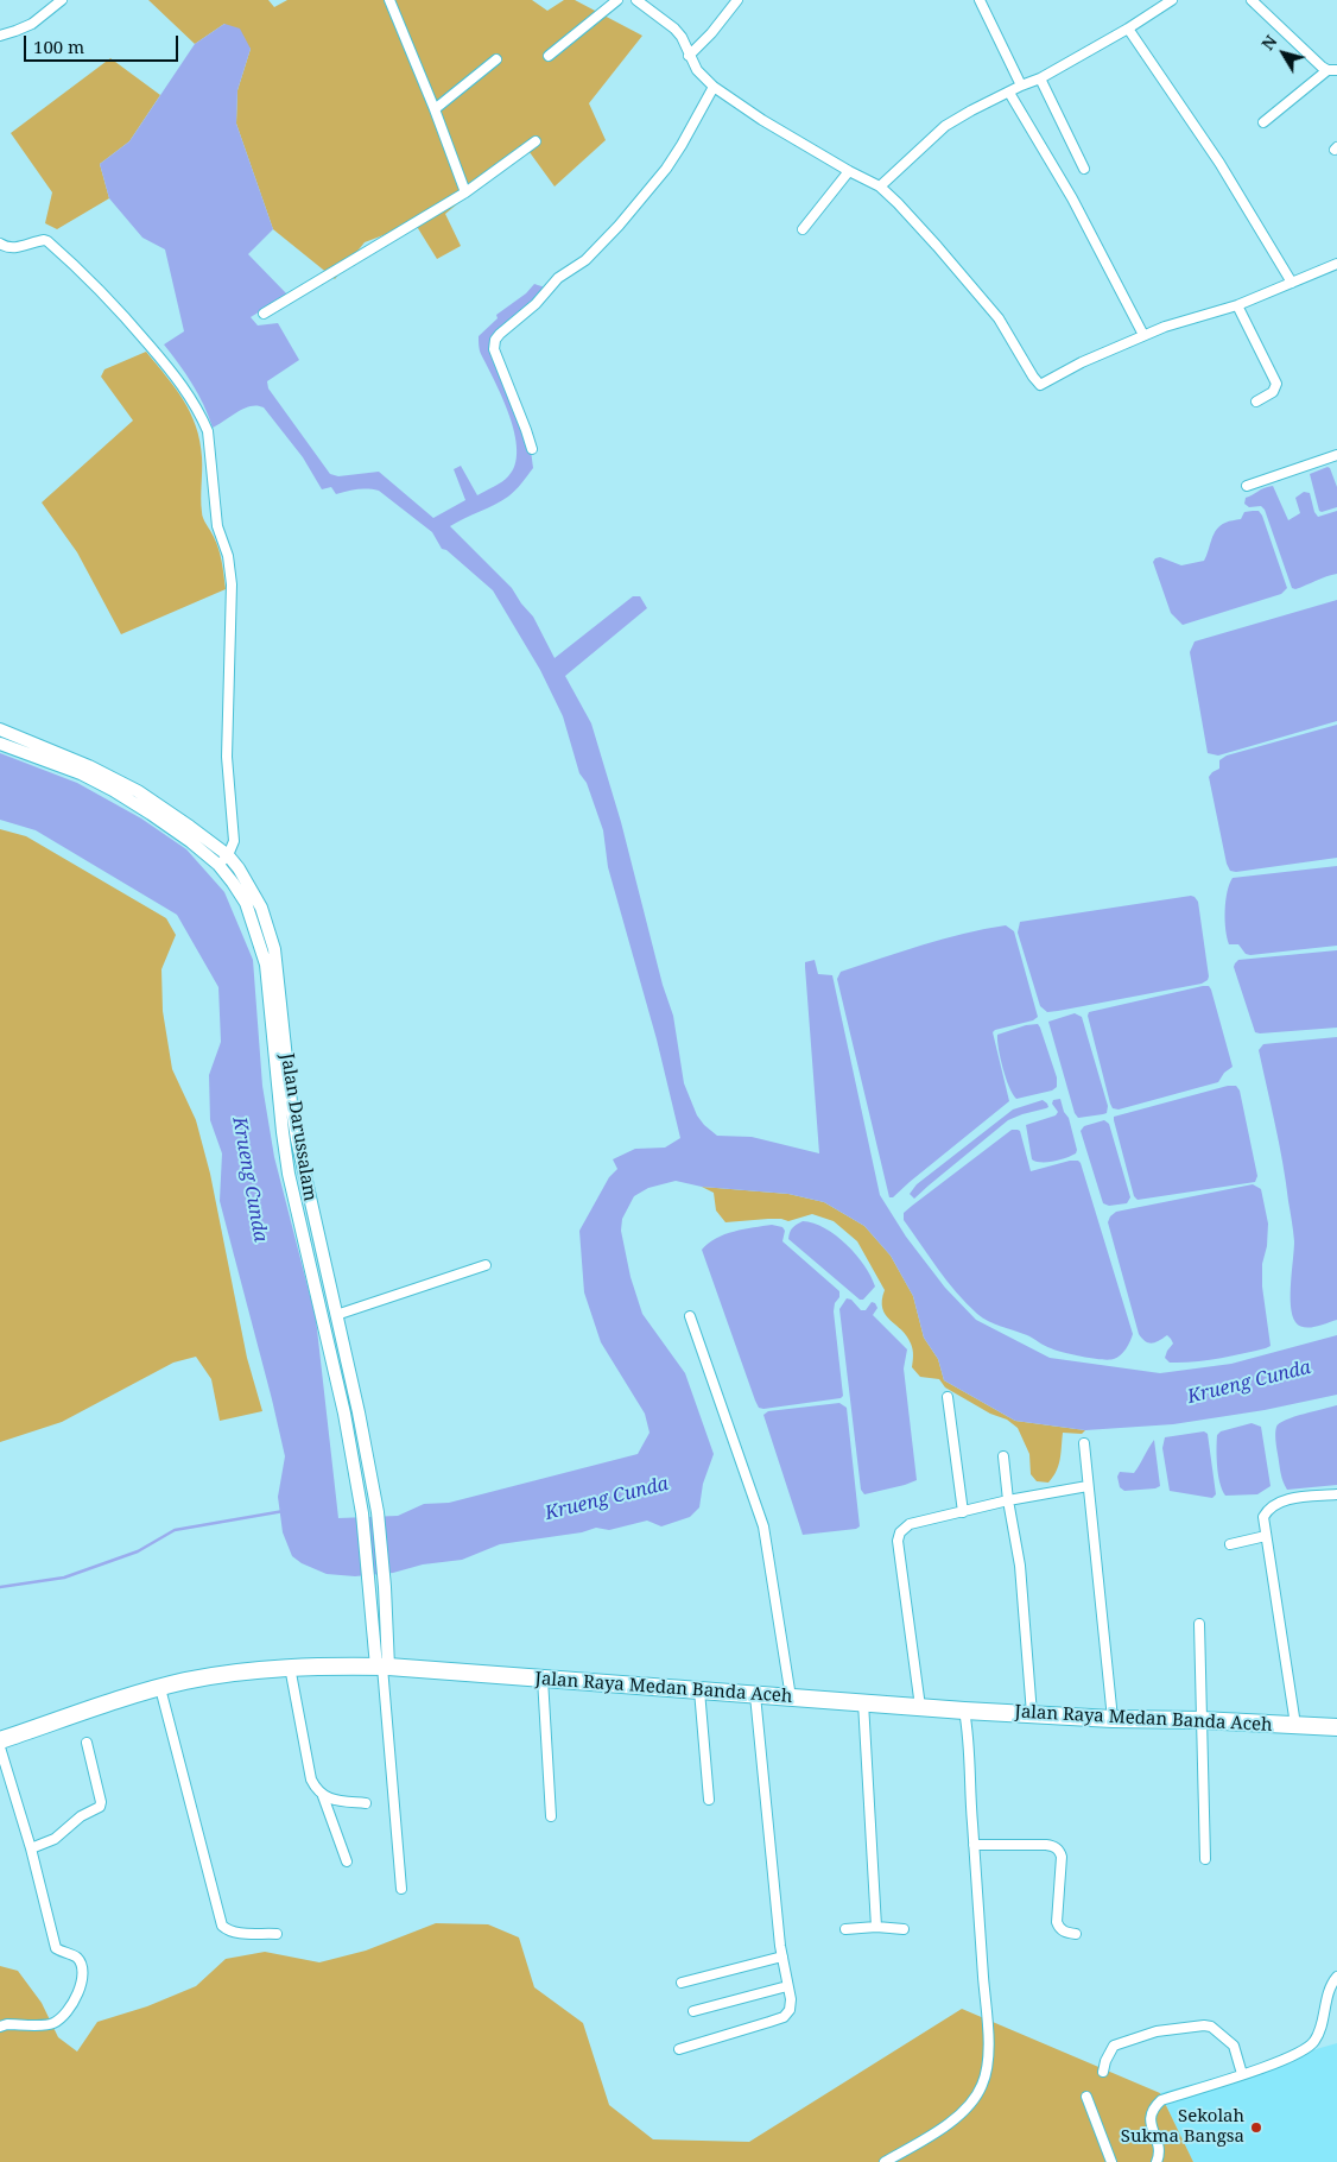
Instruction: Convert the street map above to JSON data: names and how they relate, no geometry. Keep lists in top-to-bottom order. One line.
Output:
{"streets":{"highway":["Jalan Raya Medan Banda Aceh"],"street":["Jalan Darussalam"]},"crossings":[["Jalan Darussalam","Jalan Raya Medan Banda Aceh"]],"water":["Krueng Cunda"],"places":["Sekolah Sukma Bangsa"],"scale_bar":"100 m","north":"top left"}
